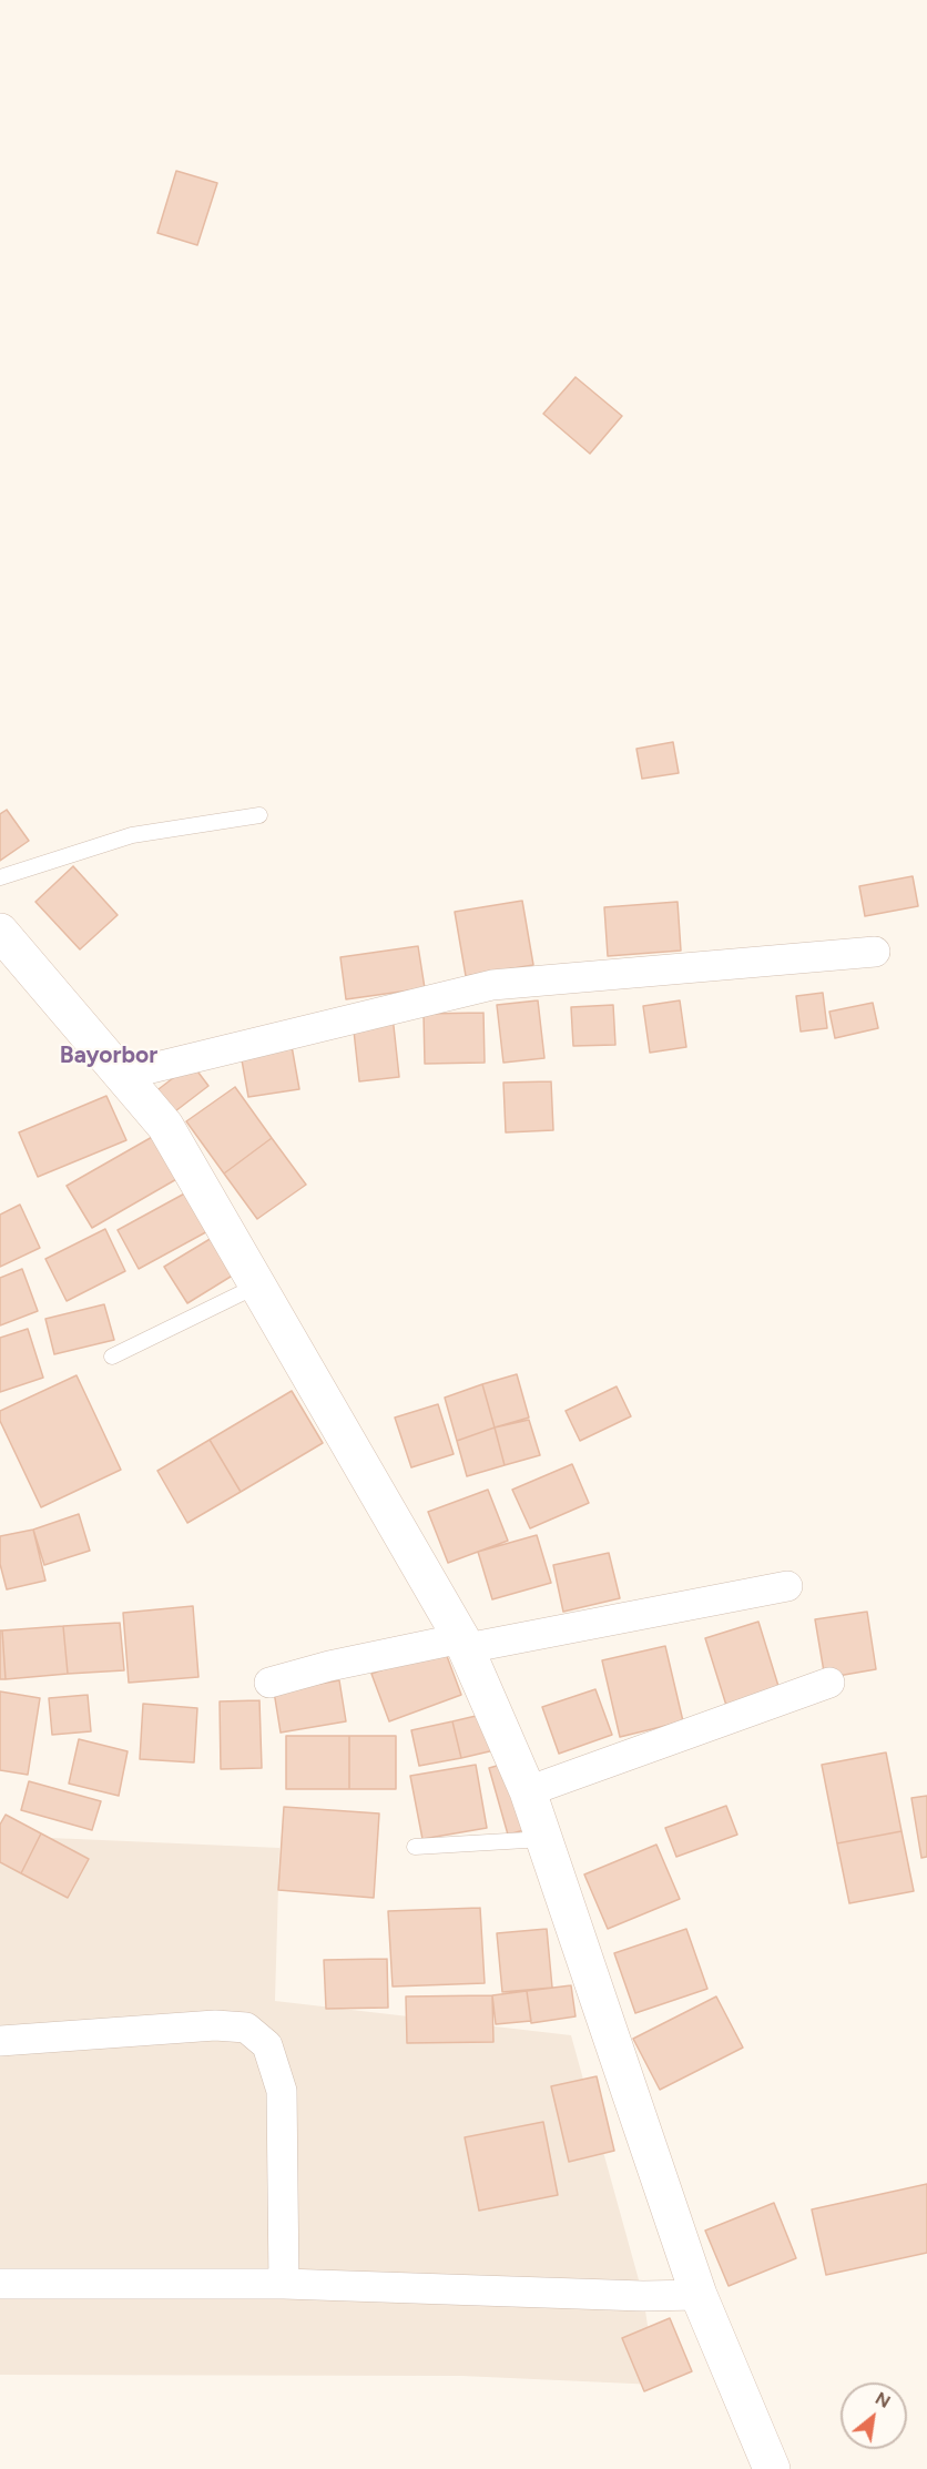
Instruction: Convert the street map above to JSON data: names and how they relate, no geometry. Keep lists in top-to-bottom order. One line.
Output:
{"districts":["Bayorbor"],"north":"top right"}
